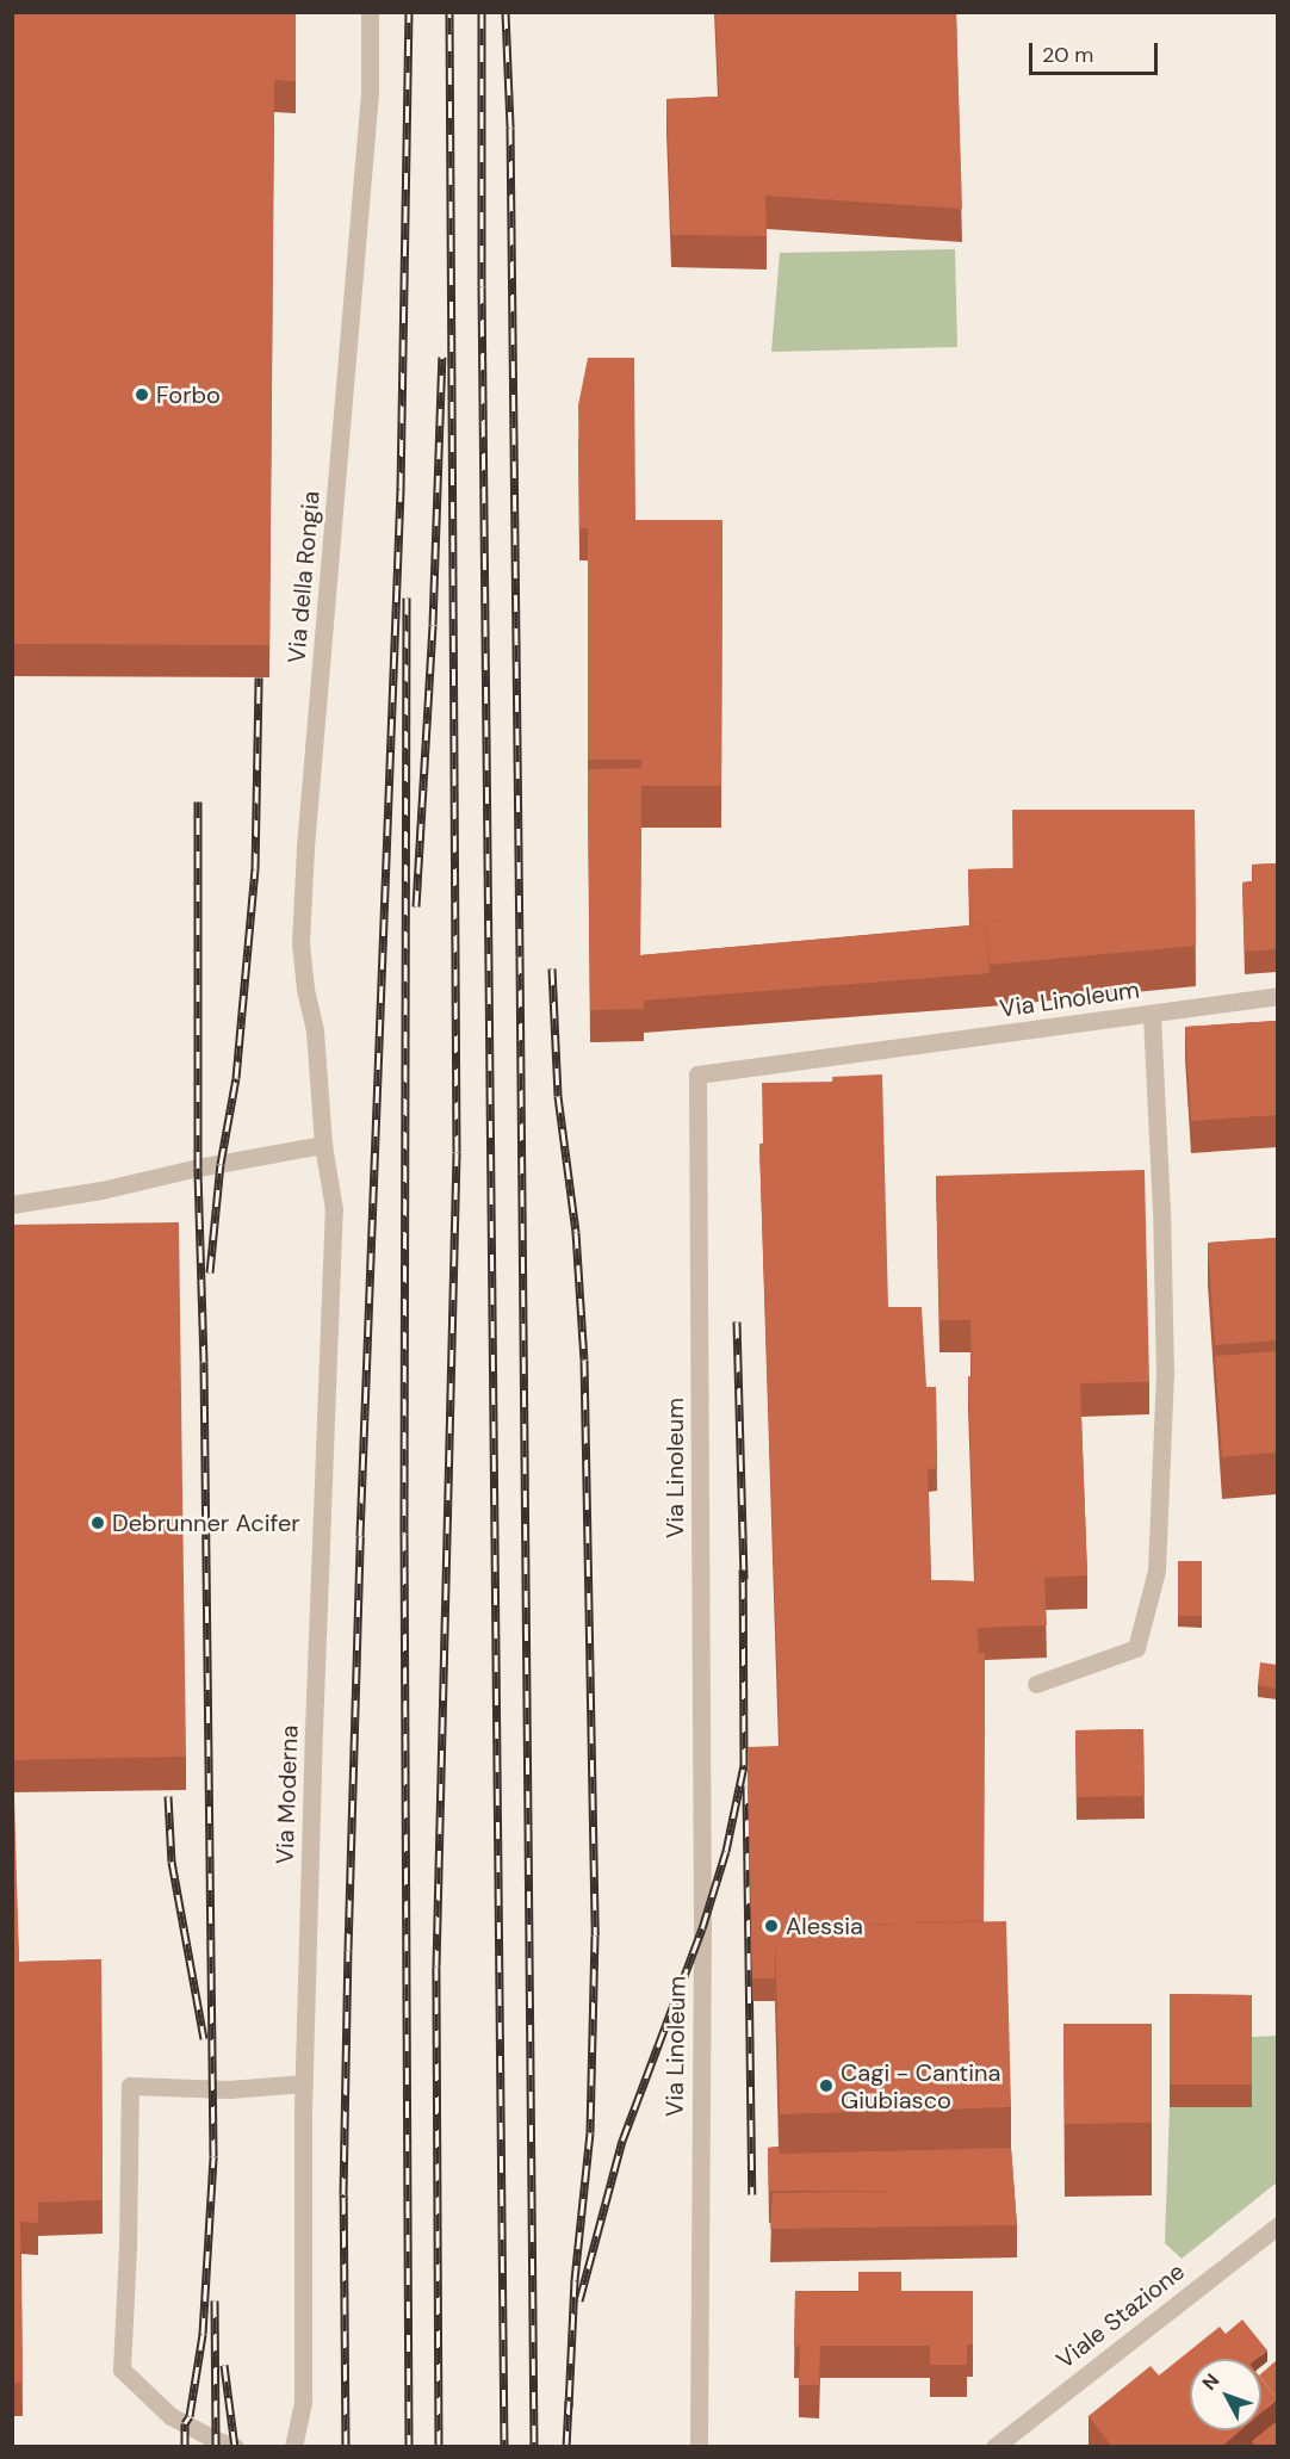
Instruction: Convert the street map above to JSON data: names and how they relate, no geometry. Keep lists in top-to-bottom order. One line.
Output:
{"streets":{"street":["Via della Rongia","Via Linoleum","Via Moderna","Viale Stazione"]},"crossings":[["Via della Rongia","Via Moderna"]],"places":["Forbo","Debrunner Acifer","Alessia","Cagi - Cantina Giubiasco"],"scale_bar":"20 m","north":"top left"}
